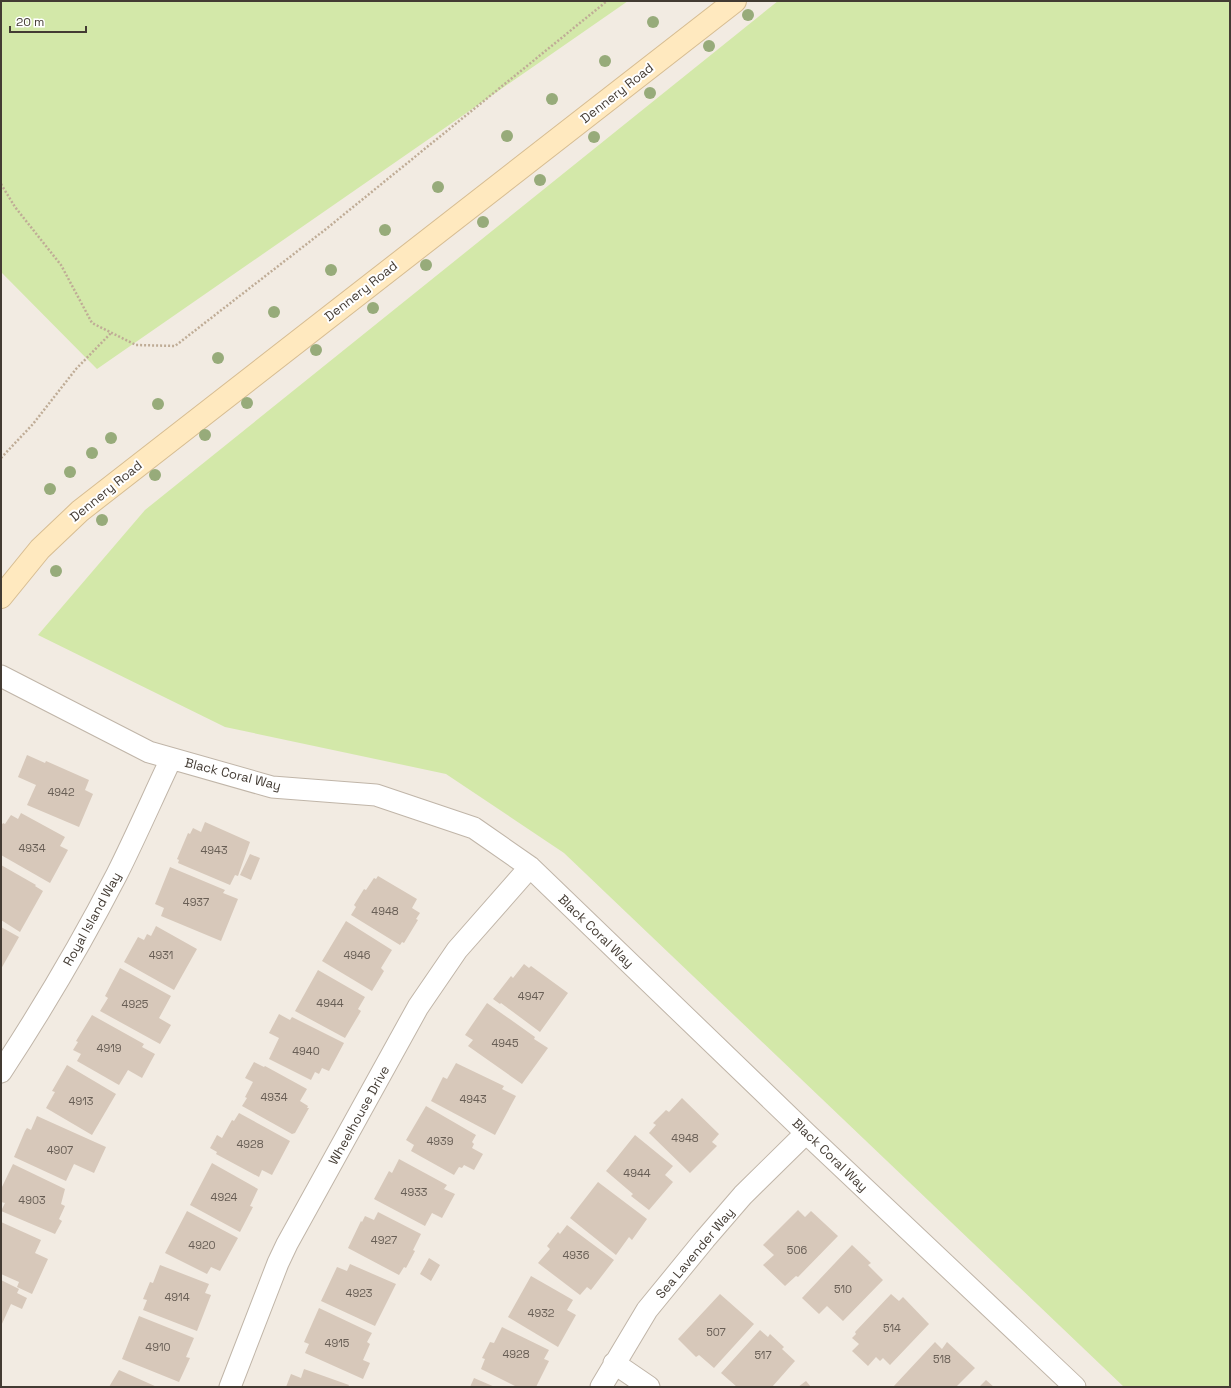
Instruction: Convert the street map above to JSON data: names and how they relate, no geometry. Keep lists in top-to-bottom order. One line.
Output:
{"streets":{"street":["Dennery Road","Black Coral Way","Royal Island Way","Wheelhouse Drive","Sea Lavender Way"]},"crossings":[["Black Coral Way","Royal Island Way"],["Black Coral Way","Wheelhouse Drive"],["Black Coral Way","Sea Lavender Way"]],"house_numbers":["4942","4934","4943","4937","4948","4931","4946","4947","4944","4925","4945","4919","4940","4934","4943","4913","4948","4939","4928","4907","4944","4933","4924","4903","4927","4920","506","4936","510","4923","4914","4932","514","507","4915","4910","4928","517","518"],"scale_bar":"20 m"}
